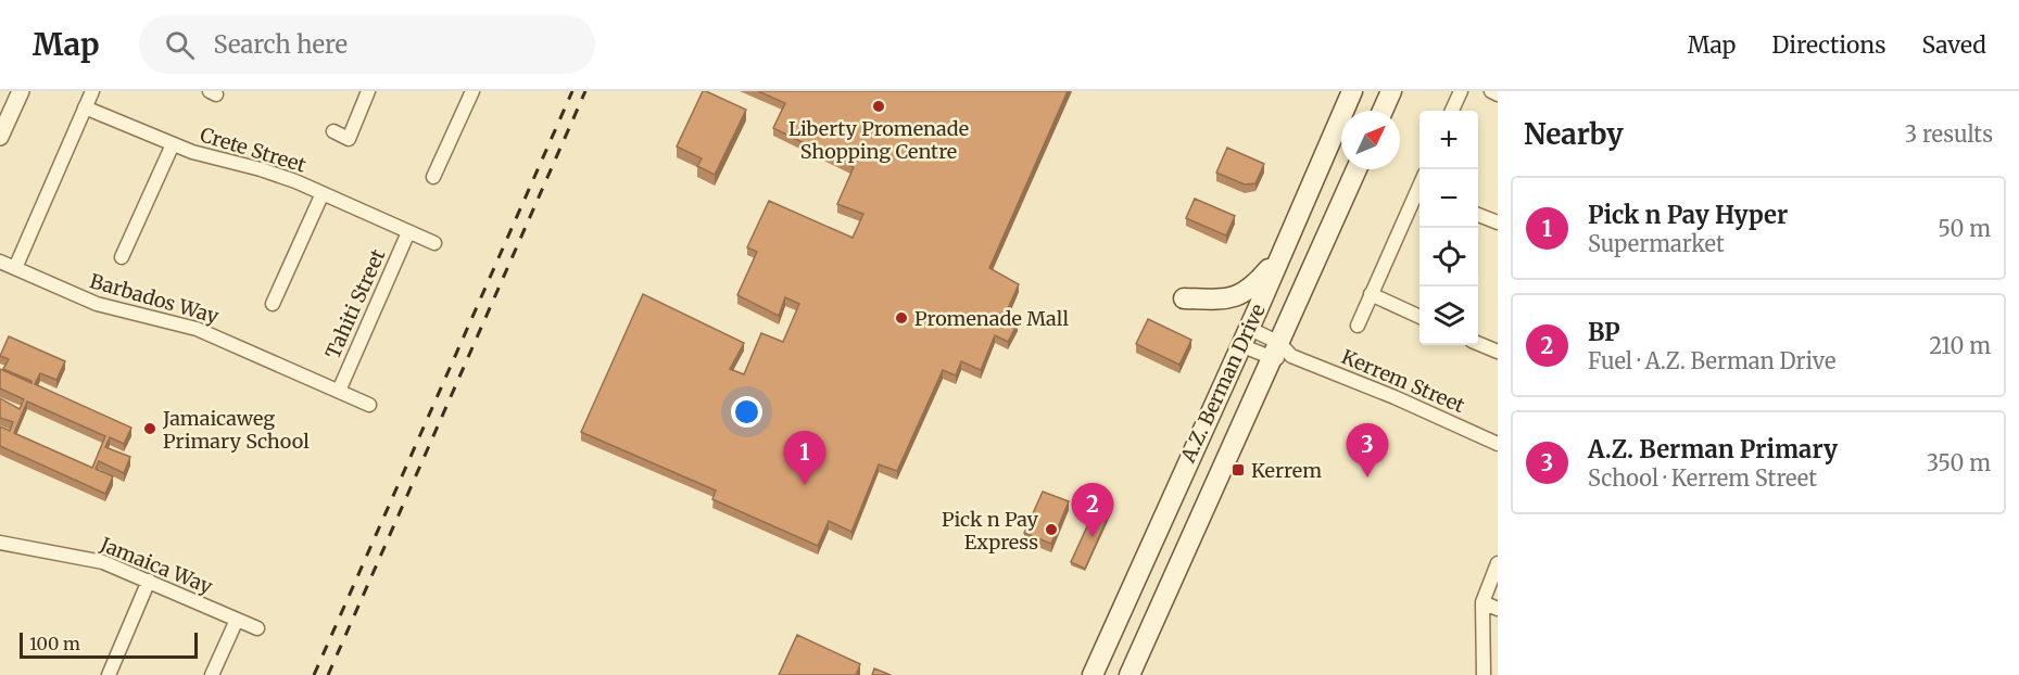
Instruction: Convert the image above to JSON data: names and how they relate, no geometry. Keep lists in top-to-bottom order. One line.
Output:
{"streets":{"main road":["A.Z. Berman Drive"],"street":["Crete Street","Barbados Way","Tahiti Street","Kerrem Street","Jamaica Way"]},"crossings":[["Crete Street","Tahiti Street"],["Barbados Way","Tahiti Street"],["Kerrem Street","A.Z. Berman Drive"]],"places":{"other":["Liberty Promenade Shopping Centre","Promenade Mall","Jamaicaweg Primary School","Pick n Pay Express"],"transit":["Kerrem"]},"scale_bar":"100 m","north":"top right","page":{"header":"Map","search":"Search here","nav":["Map","Directions","Saved"],"heading":["Nearby","3 results"],"map_buttons":["+","−"],"list":[{"mark":"1","name":"Pick n Pay Hyper","note":"Supermarket","value":"50 m"},{"mark":"2","name":"BP","note":"Fuel · A.Z. Berman Drive","value":"210 m"},{"mark":"3","name":"A.Z. Berman Primary","note":"School · Kerrem Street","value":"350 m"}],"pins":["3","1","2"],"scale":"100 m"}}
